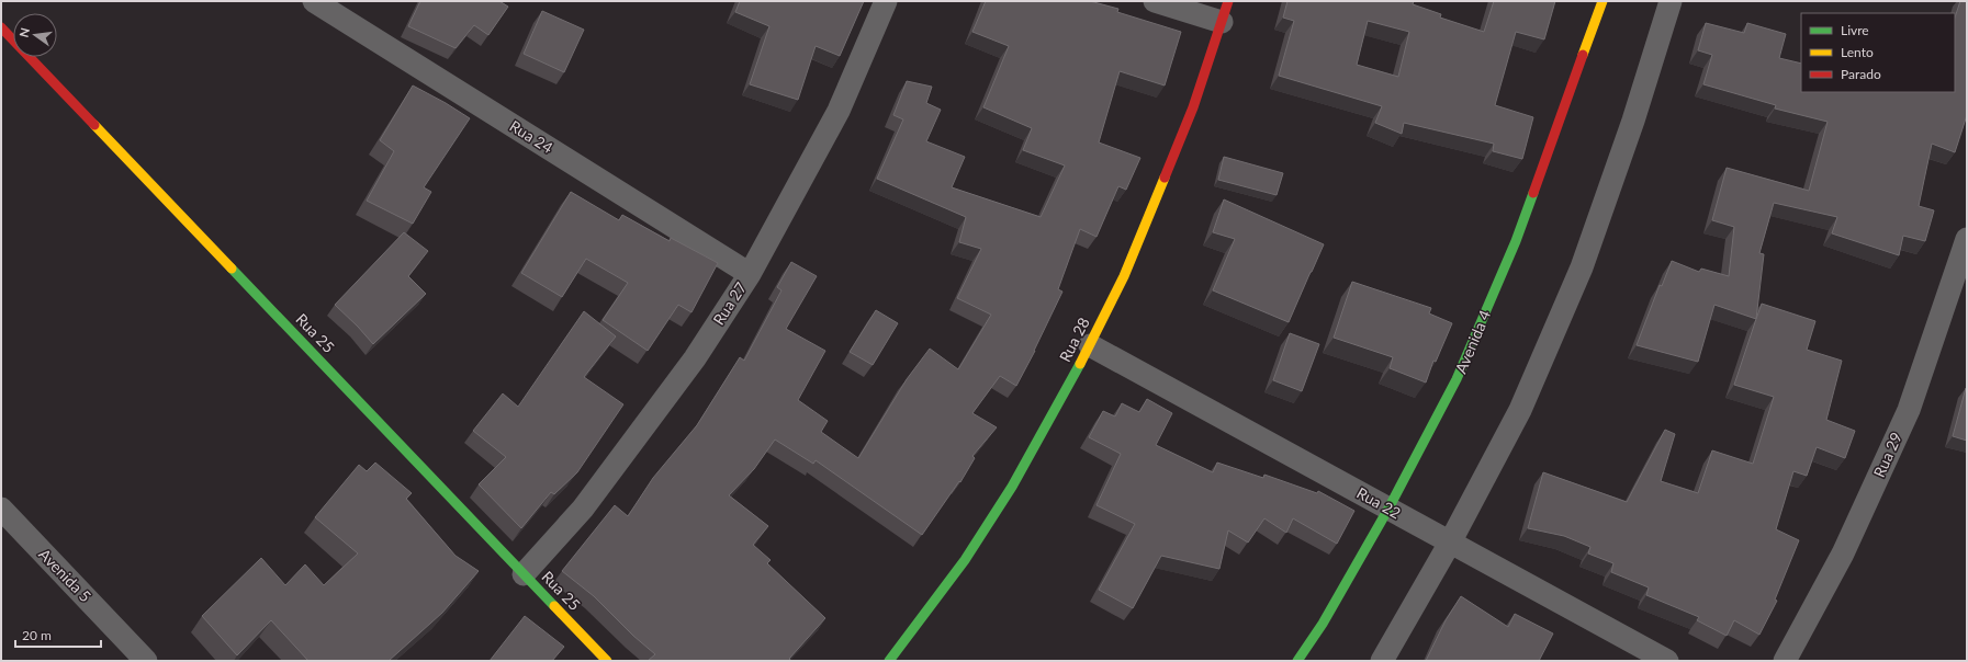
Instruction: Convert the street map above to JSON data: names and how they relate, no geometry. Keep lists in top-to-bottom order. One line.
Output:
{"streets":{"street":["Rua 24","Rua 27","Rua 25","Rua 28","Avenida 4","Rua 29","Rua 22","Avenida 5"]},"crossings":[["Rua 24","Rua 27"],["Rua 27","Rua 25"],["Rua 28","Rua 22"],["Avenida 4","Rua 22"]],"legend":["Livre","Lento","Parado"],"scale_bar":"20 m","north":"left"}
